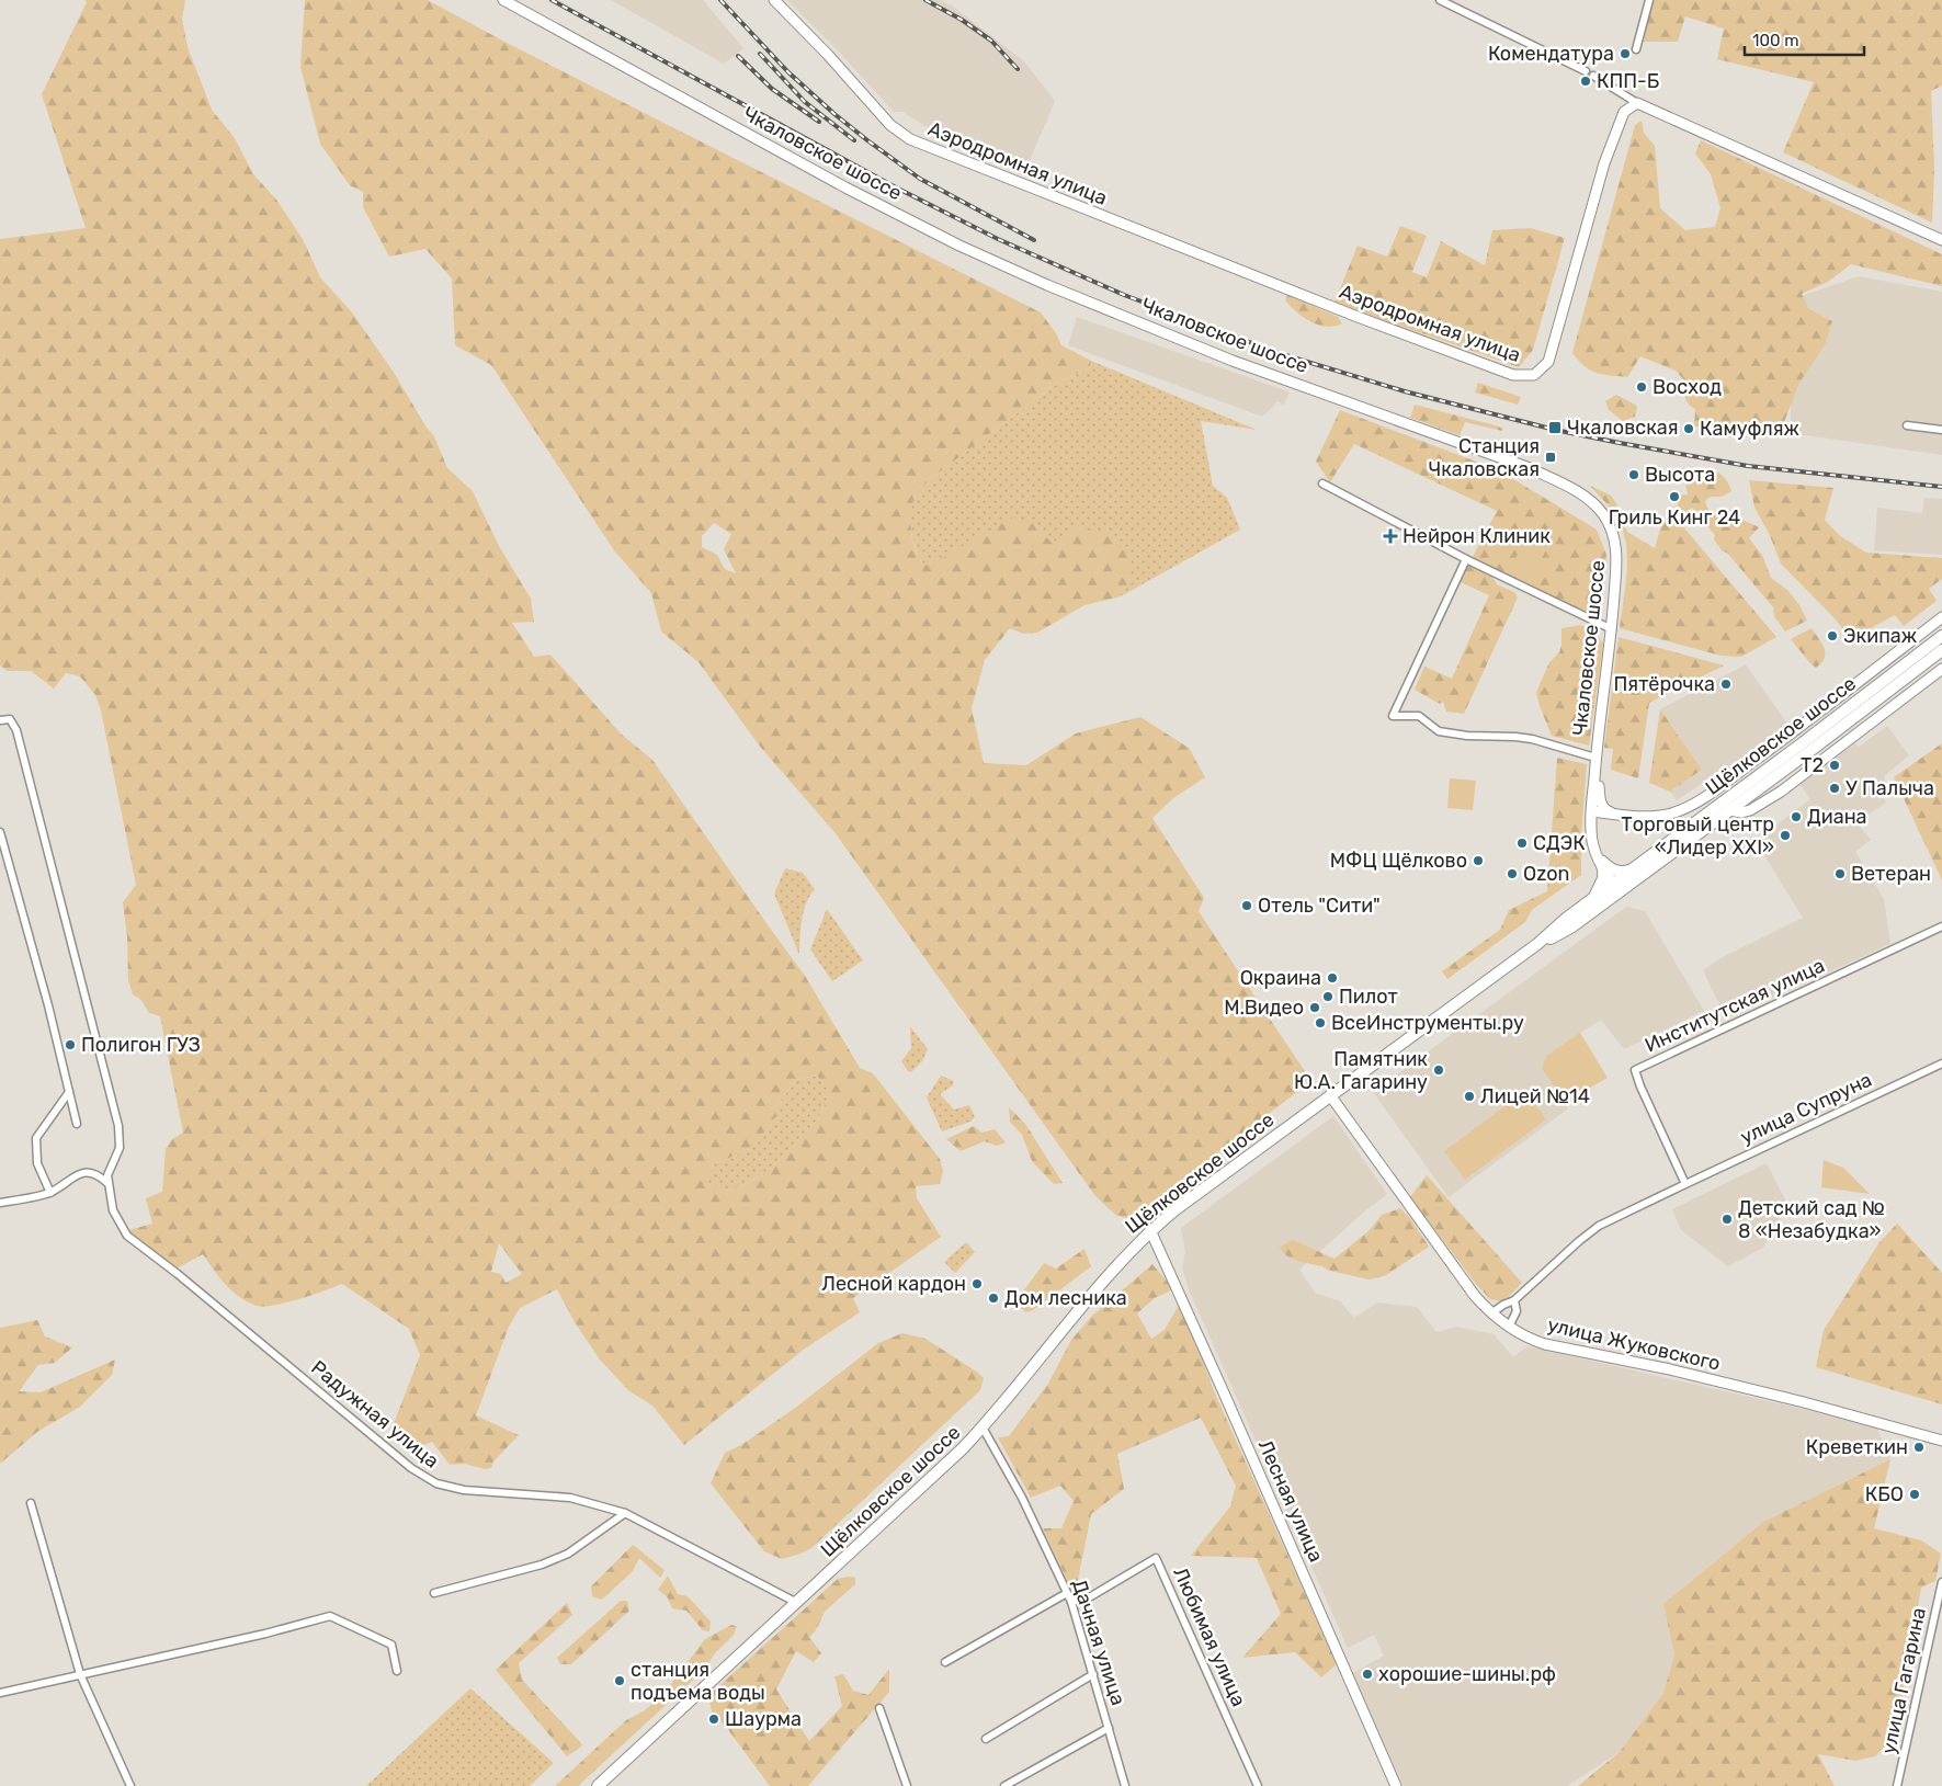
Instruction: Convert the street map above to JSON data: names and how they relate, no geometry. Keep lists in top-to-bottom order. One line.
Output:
{"streets":{"main road":["Щёлковское шоссе"],"street":["Чкаловское шоссе","Аэродромная улица","Институтская улица","улица Супруна","улица Жуковского","Радужная улица","Лесная улица","Любимая улица","Дачная улица","улица Гагарина"]},"crossings":[["Чкаловское шоссе","Щёлковское шоссе"],["Щёлковское шоссе","улица Жуковского"],["Щёлковское шоссе","Радужная улица"],["Щёлковское шоссе","Лесная улица"],["Щёлковское шоссе","Дачная улица"],["Институтская улица","улица Супруна"],["Любимая улица","Дачная улица"]],"places":{"other":["Комендатура","КПП-Б","Восход","Камуфляж","Высота","Гриль Кинг 24","Экипаж","Пятёрочка","T2","У Палыча","Диана","Торговый центр «Лидер XXI»","СДЭК","МФЦ Щёлково","Ozon","Ветеран","Отель \"Сити\"","Окраина","Пилот","М.Видео","ВсеИнструменты.ру","Полигон ГУЗ","Памятник Ю.А. Гагарину","Лицей №14","Детский сад № 8 «Незабудка»","Лесной кардон","Дом лесника","Креветкин","КБО","хорошие-шины.рф","станция подъема воды","Шаурма"],"transit":["Чкаловская","Станция Чкаловская"],"health":["Нейрон Клиник"]},"scale_bar":"100 m"}
